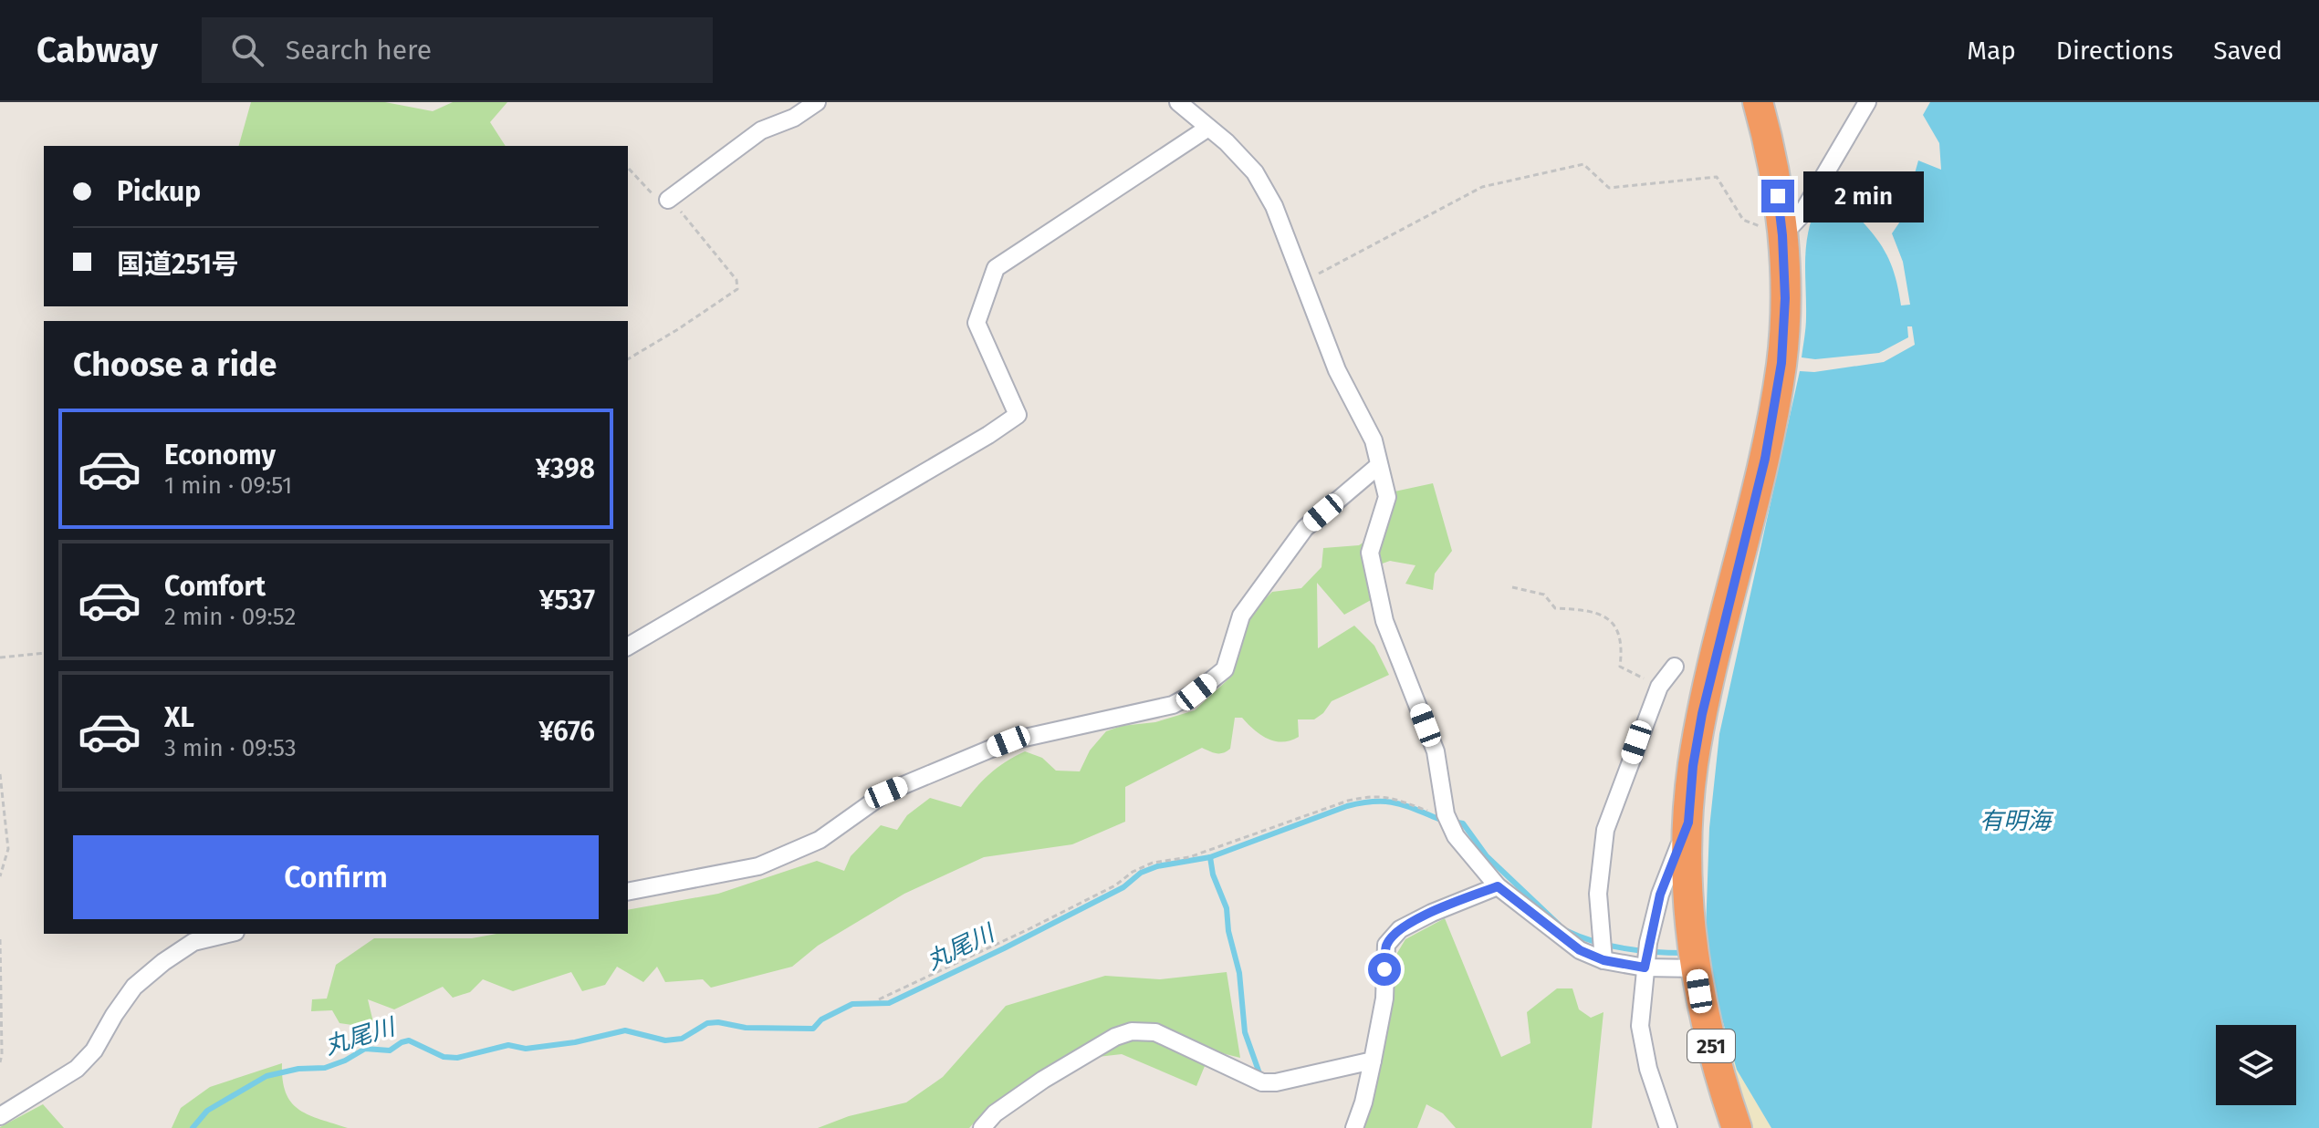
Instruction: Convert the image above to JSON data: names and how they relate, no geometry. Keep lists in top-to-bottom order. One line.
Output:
{"streets":{"highway":["251"]},"water":["有明海","丸尾川"],"page":{"header":"Cabway","search":"Search here","nav":["Map","Directions","Saved"],"banner":["Pickup","国道251号"],"bubble":"2 min","heading":"Choose a ride","list":[{"name":"Economy","note":"1 min · 09:51","value":"¥398"},{"name":"Comfort","note":"2 min · 09:52","value":"¥537"},{"name":"XL","note":"3 min · 09:53","value":"¥676"}],"buttons":"Confirm"}}
